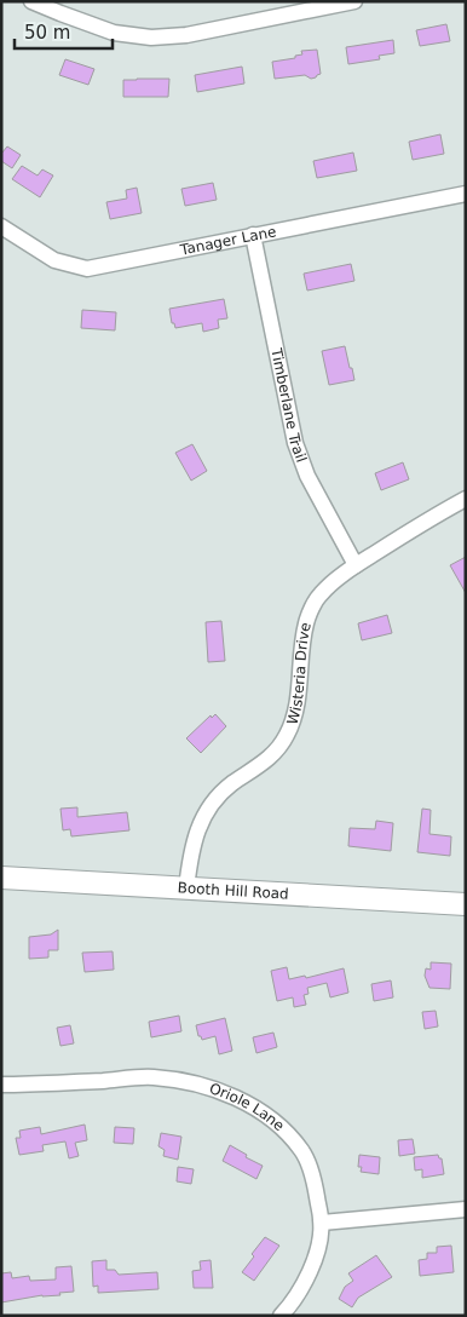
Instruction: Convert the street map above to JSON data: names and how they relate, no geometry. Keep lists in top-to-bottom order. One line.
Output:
{"streets":{"street":["Tanager Lane","Timberlane Trail","Wisteria Drive","Booth Hill Road","Oriole Lane"]},"crossings":[["Tanager Lane","Timberlane Trail"],["Timberlane Trail","Wisteria Drive"],["Wisteria Drive","Booth Hill Road"]],"scale_bar":"50 m"}
